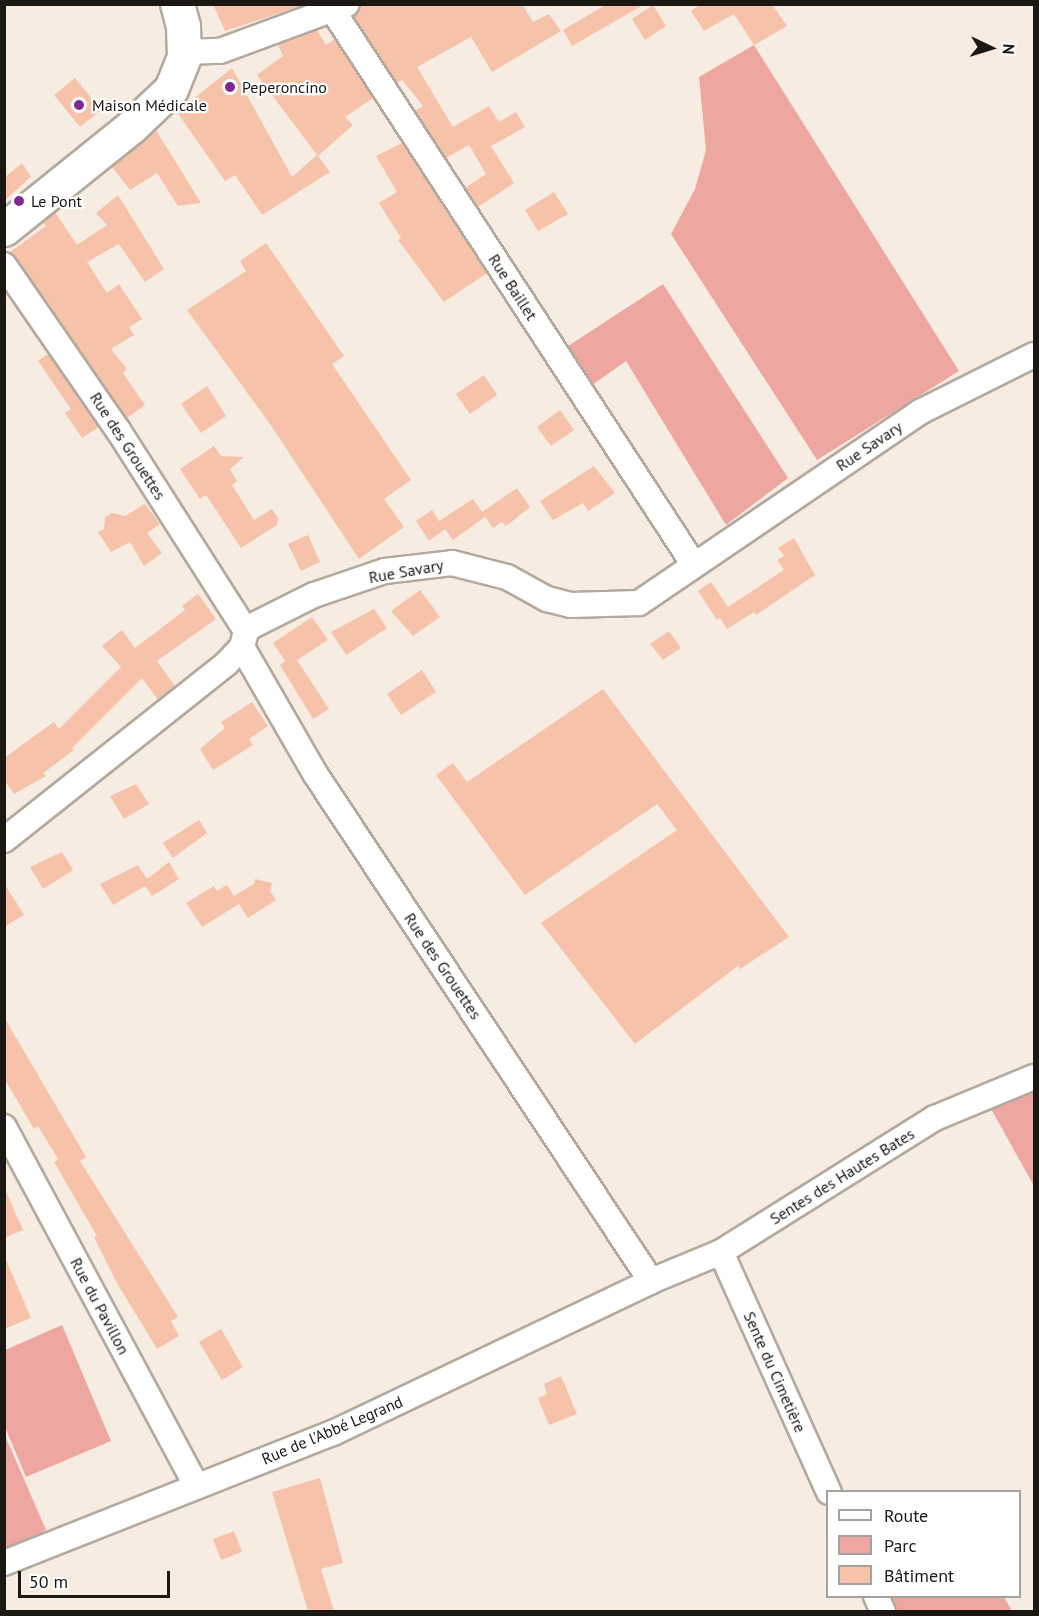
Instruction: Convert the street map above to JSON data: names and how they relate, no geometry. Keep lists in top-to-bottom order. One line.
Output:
{"streets":{"street":["Rue Baillet","Rue des Grouettes","Rue Savary","Sentes des Hautes Bates","Rue du Pavillon","Sente du Cimetière","Rue de l'Abbé Legrand"]},"crossings":[["Rue Baillet","Rue Savary"],["Rue des Grouettes","Rue Savary"],["Rue des Grouettes","Sentes des Hautes Bates"],["Rue des Grouettes","Rue de l'Abbé Legrand"],["Sentes des Hautes Bates","Sente du Cimetière"],["Sentes des Hautes Bates","Rue de l'Abbé Legrand"],["Rue du Pavillon","Rue de l'Abbé Legrand"]],"places":["Peperoncino","Maison Médicale","Le Pont"],"legend":["Route","Parc","Bâtiment"],"scale_bar":"50 m","north":"right"}
